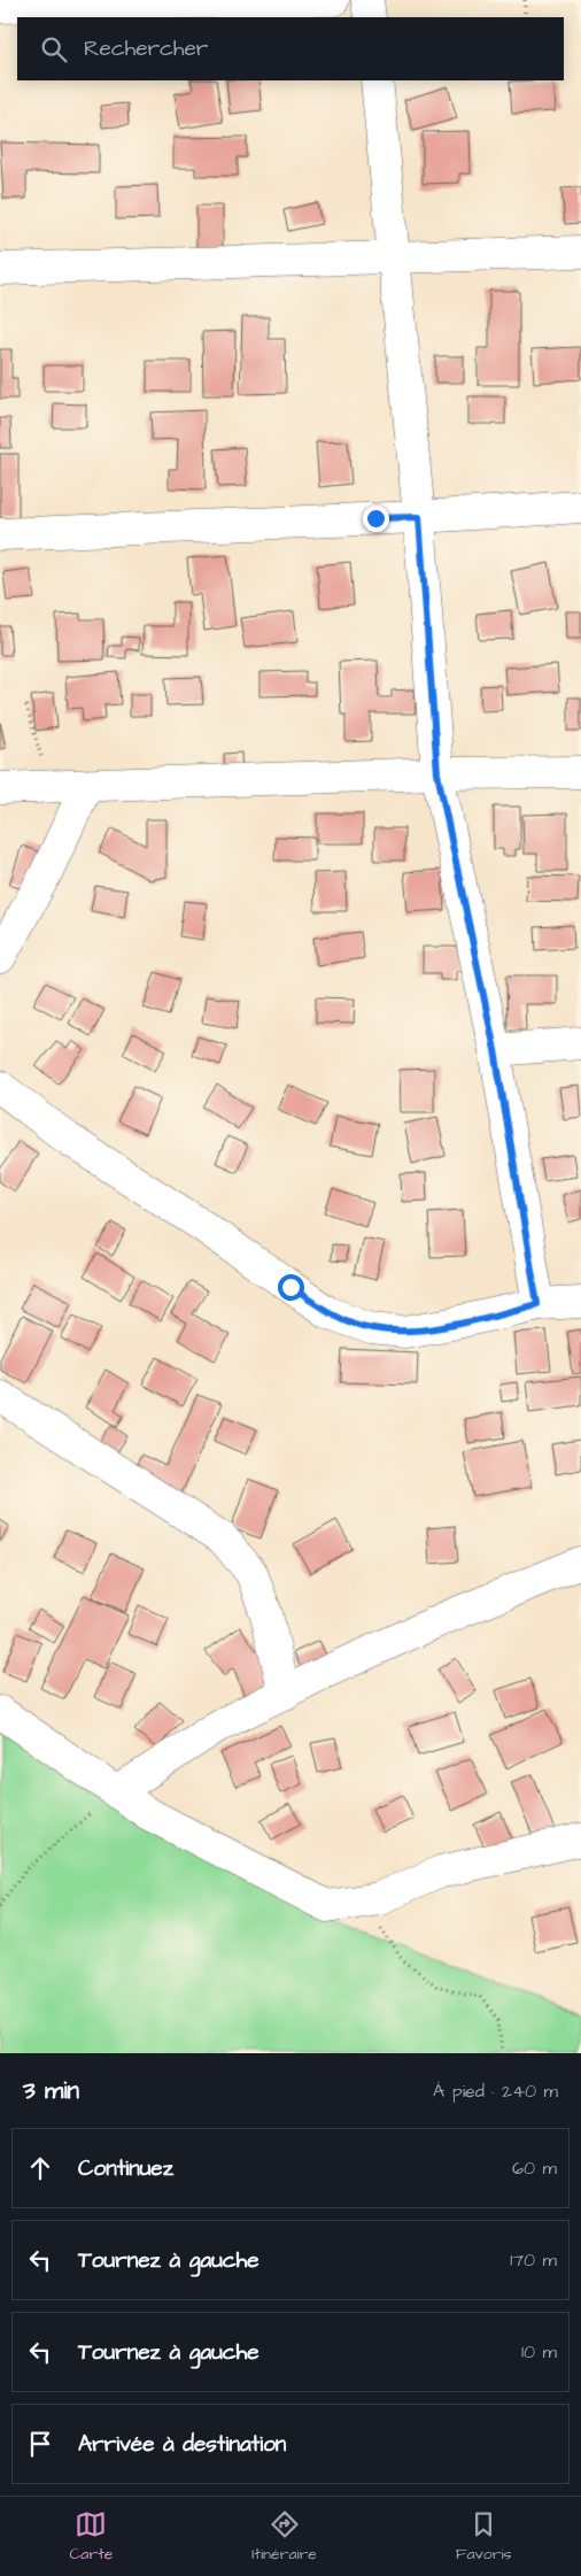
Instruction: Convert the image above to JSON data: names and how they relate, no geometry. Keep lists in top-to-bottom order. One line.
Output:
{"page":{"search":"Rechercher","heading":["3 min","À pied · 240 m"],"list":[["Continuez","60 m"],["Tournez à gauche","170 m"],["Tournez à gauche","10 m"],"Arrivée à destination"],"nav":["Carte","Itinéraire","Favoris"]}}
